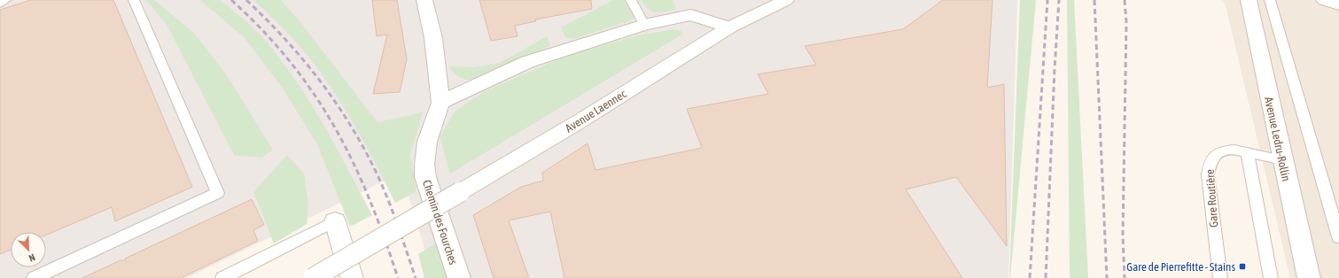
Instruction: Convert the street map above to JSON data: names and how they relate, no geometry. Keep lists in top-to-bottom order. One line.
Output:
{"streets":{"street":["Avenue Laennec","Avenue Ledru-Rollin","Chemin des Fourches"],"lane":["Gare Routière"]},"crossings":[["Avenue Ledru-Rollin","Gare Routière"]],"places":{"transit":["Gare de Pierrefitte - Stains"]},"north":"bottom right"}
